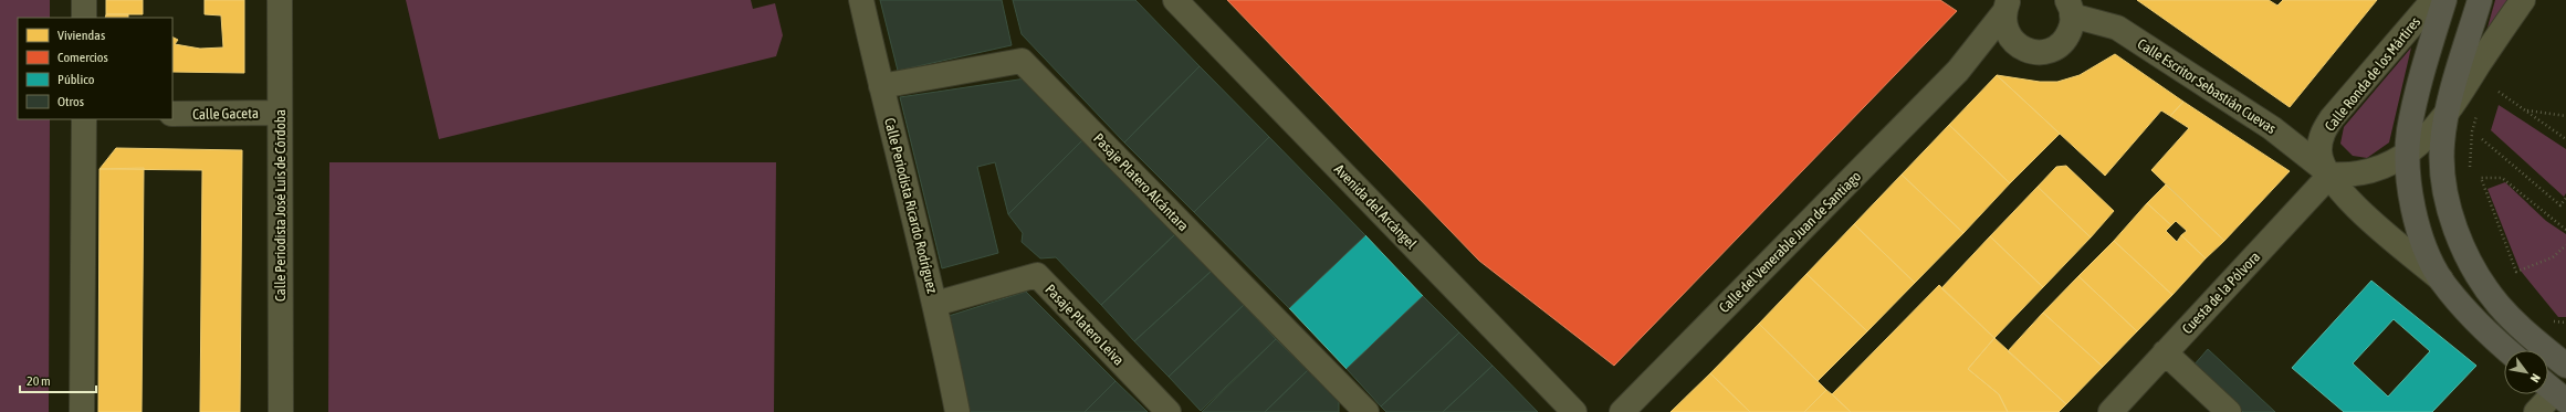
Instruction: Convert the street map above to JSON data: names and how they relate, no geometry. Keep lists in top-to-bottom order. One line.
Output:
{"streets":{"street":["Calle Ronda de los Mártires","Calle Escritor Sebastián Cuevas","Calle Gaceta","Pasaje Platero Alcántara","Calle Periodista José Luis de Córdoba","Calle Periodista Ricardo Rodríguez","Avenida del Arcángel","Calle del Venerable Juan de Santiago","Cuesta de la Pólvora","Pasaje Platero Leiva"]},"crossings":[["Calle Ronda de los Mártires","Calle Escritor Sebastián Cuevas"],["Calle Ronda de los Mártires","Cuesta de la Pólvora"],["Calle Escritor Sebastián Cuevas","Cuesta de la Pólvora"],["Calle Gaceta","Calle Periodista José Luis de Córdoba"],["Pasaje Platero Alcántara","Calle Periodista Ricardo Rodríguez"],["Calle Periodista Ricardo Rodríguez","Pasaje Platero Leiva"]],"legend":["Viviendas","Comercios","Público","Otros"],"scale_bar":"20 m","north":"bottom right"}
